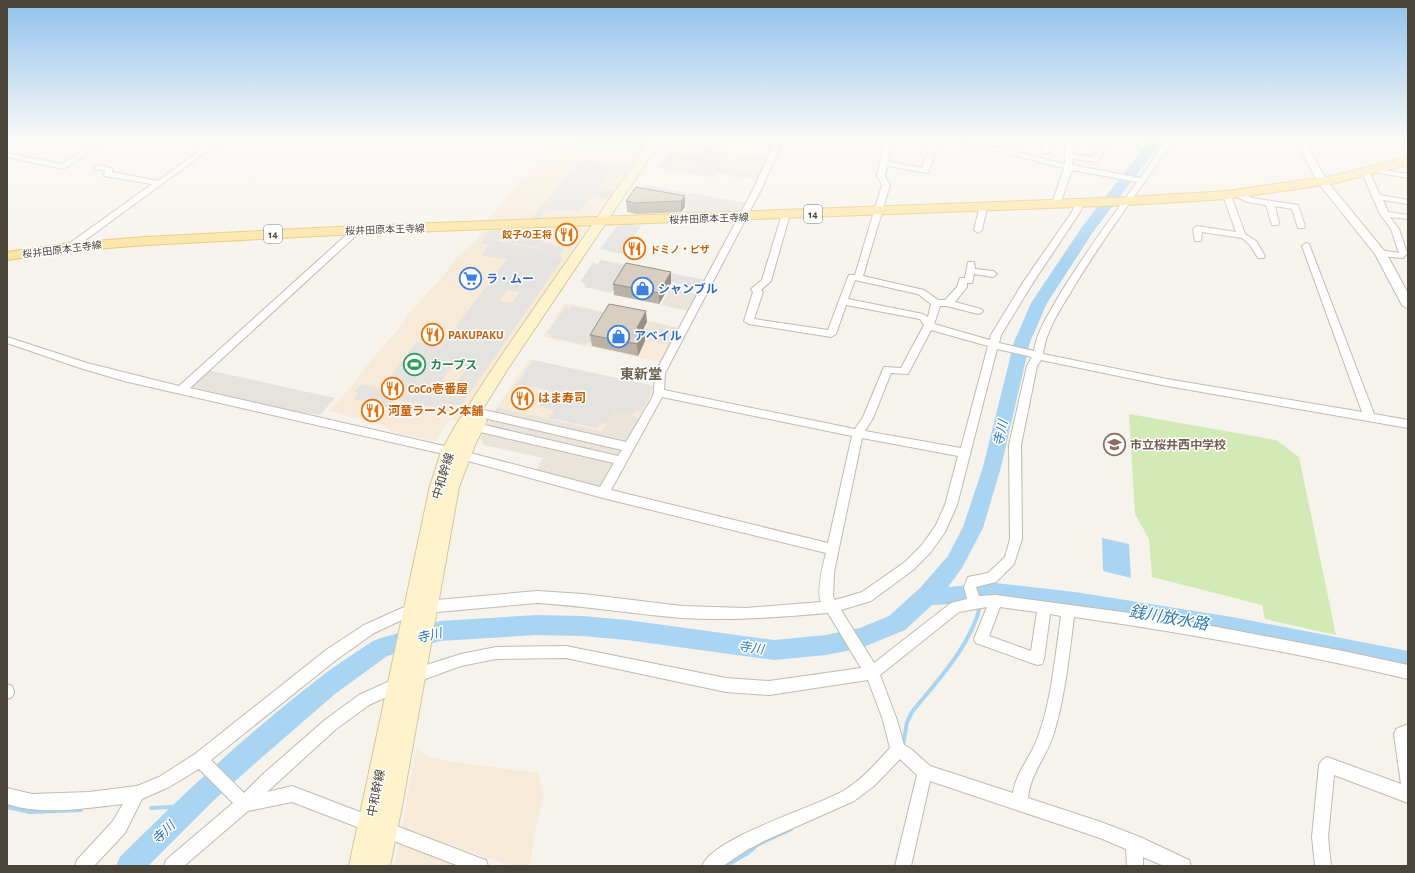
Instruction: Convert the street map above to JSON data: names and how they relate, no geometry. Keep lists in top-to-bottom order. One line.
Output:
{"streets":{"main road":["14","桜井田原本王寺線","中和幹線"]},"crossings":[["桜井田原本王寺線","中和幹線"]],"districts":["東新堂"],"water":["寺川","銭川放水路"],"places":{"restaurant":["餃子の王将","ドミノ・ピザ","PAKUPAKU","CoCo壱番屋","はま寿司","河童ラーメン本舗"],"supermarket":["ラ・ムー"],"shop":["シャンブル","アベイル"],"sports":["カーブス"],"school or university":["市立桜井西中学校"]}}
